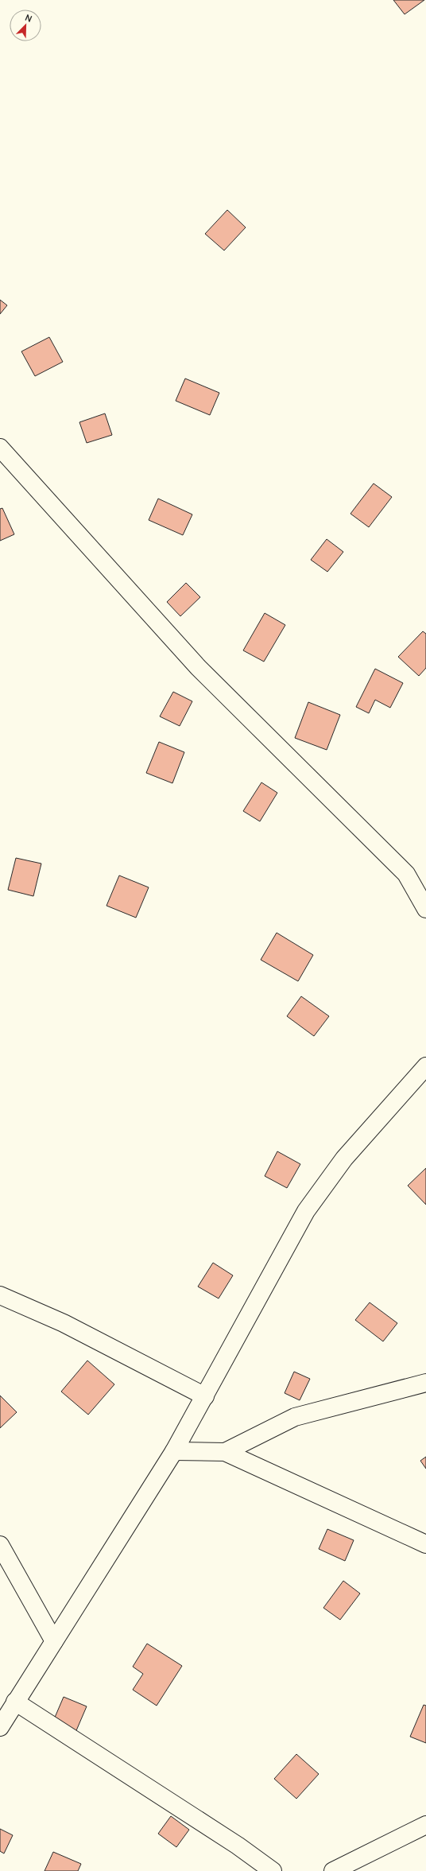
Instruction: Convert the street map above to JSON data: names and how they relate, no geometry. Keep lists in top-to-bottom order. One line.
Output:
{"north":"top right"}
